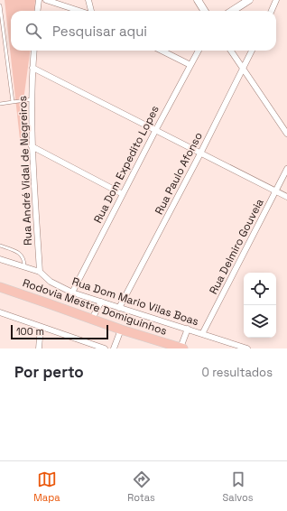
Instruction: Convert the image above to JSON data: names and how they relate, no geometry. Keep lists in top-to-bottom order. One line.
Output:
{"streets":{"main road":["Rodovia Mestre Domiguinhos"],"street":["Rua Dom Expedito Lopes","Rua André Vidal de Negreiros","Rua Paulo Afonso","Rua Delmiro Gouveia","Rua Dom Mario Vilas Boas"]},"crossings":[["Rua Dom Expedito Lopes","Rua Dom Mario Vilas Boas"],["Rua André Vidal de Negreiros","Rua Dom Mario Vilas Boas"],["Rua Paulo Afonso","Rua Dom Mario Vilas Boas"],["Rua Delmiro Gouveia","Rua Dom Mario Vilas Boas"]],"scale_bar":"100 m","page":{"search":"Pesquisar aqui","scale":"100 m","heading":["Por perto","0 resultados"],"nav":["Mapa","Rotas","Salvos"]}}
